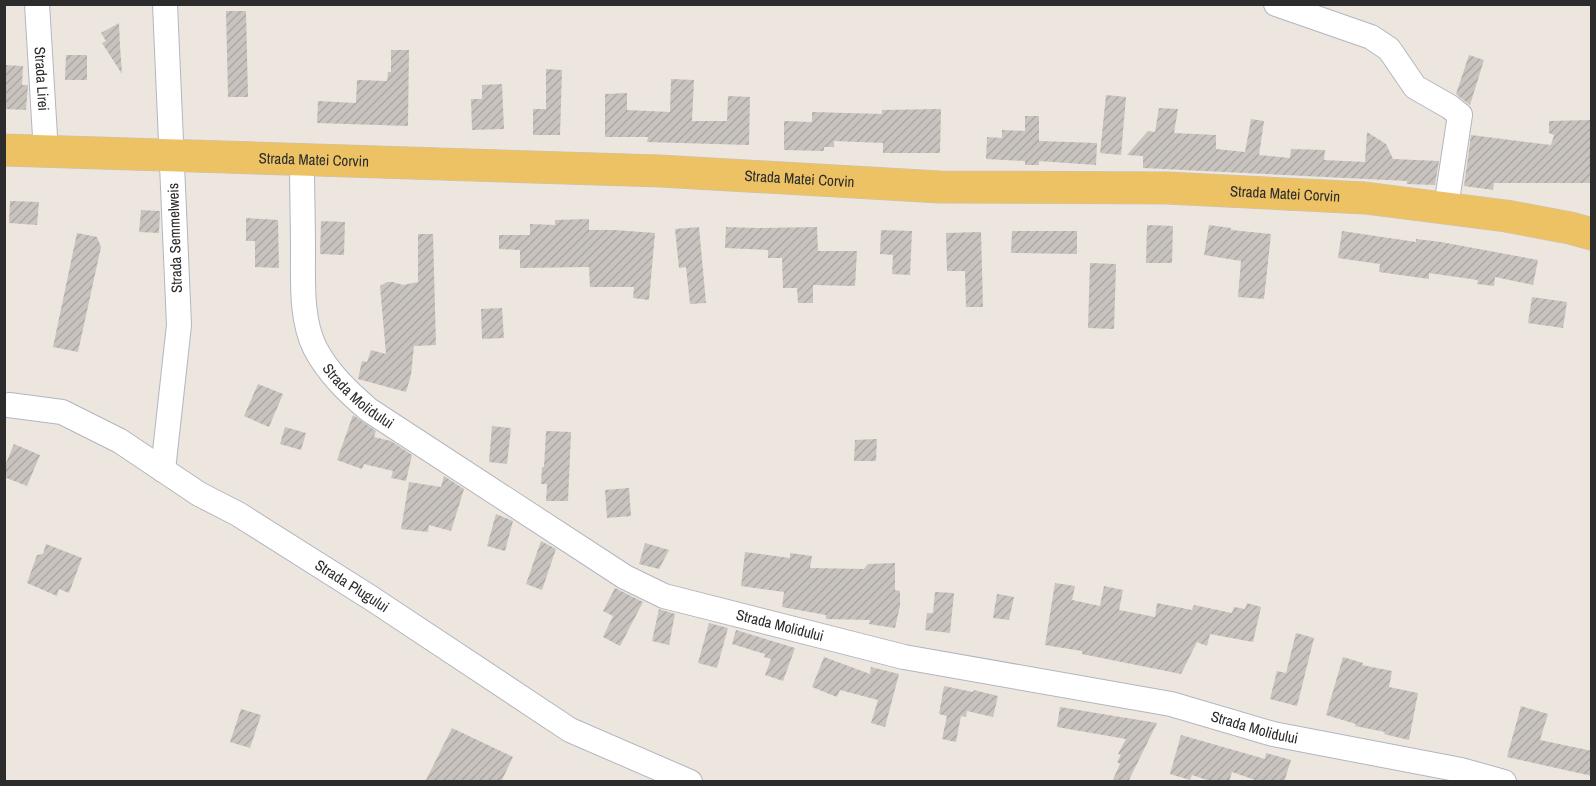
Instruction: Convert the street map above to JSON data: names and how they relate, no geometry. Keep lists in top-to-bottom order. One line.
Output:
{"streets":{"main road":["Strada Matei Corvin"],"street":["Strada Lirei","Strada Semmelweis","Strada Molidului","Strada Plugului"]},"crossings":[["Strada Lirei","Strada Matei Corvin"],["Strada Matei Corvin","Strada Semmelweis"],["Strada Matei Corvin","Strada Molidului"],["Strada Semmelweis","Strada Plugului"]]}
